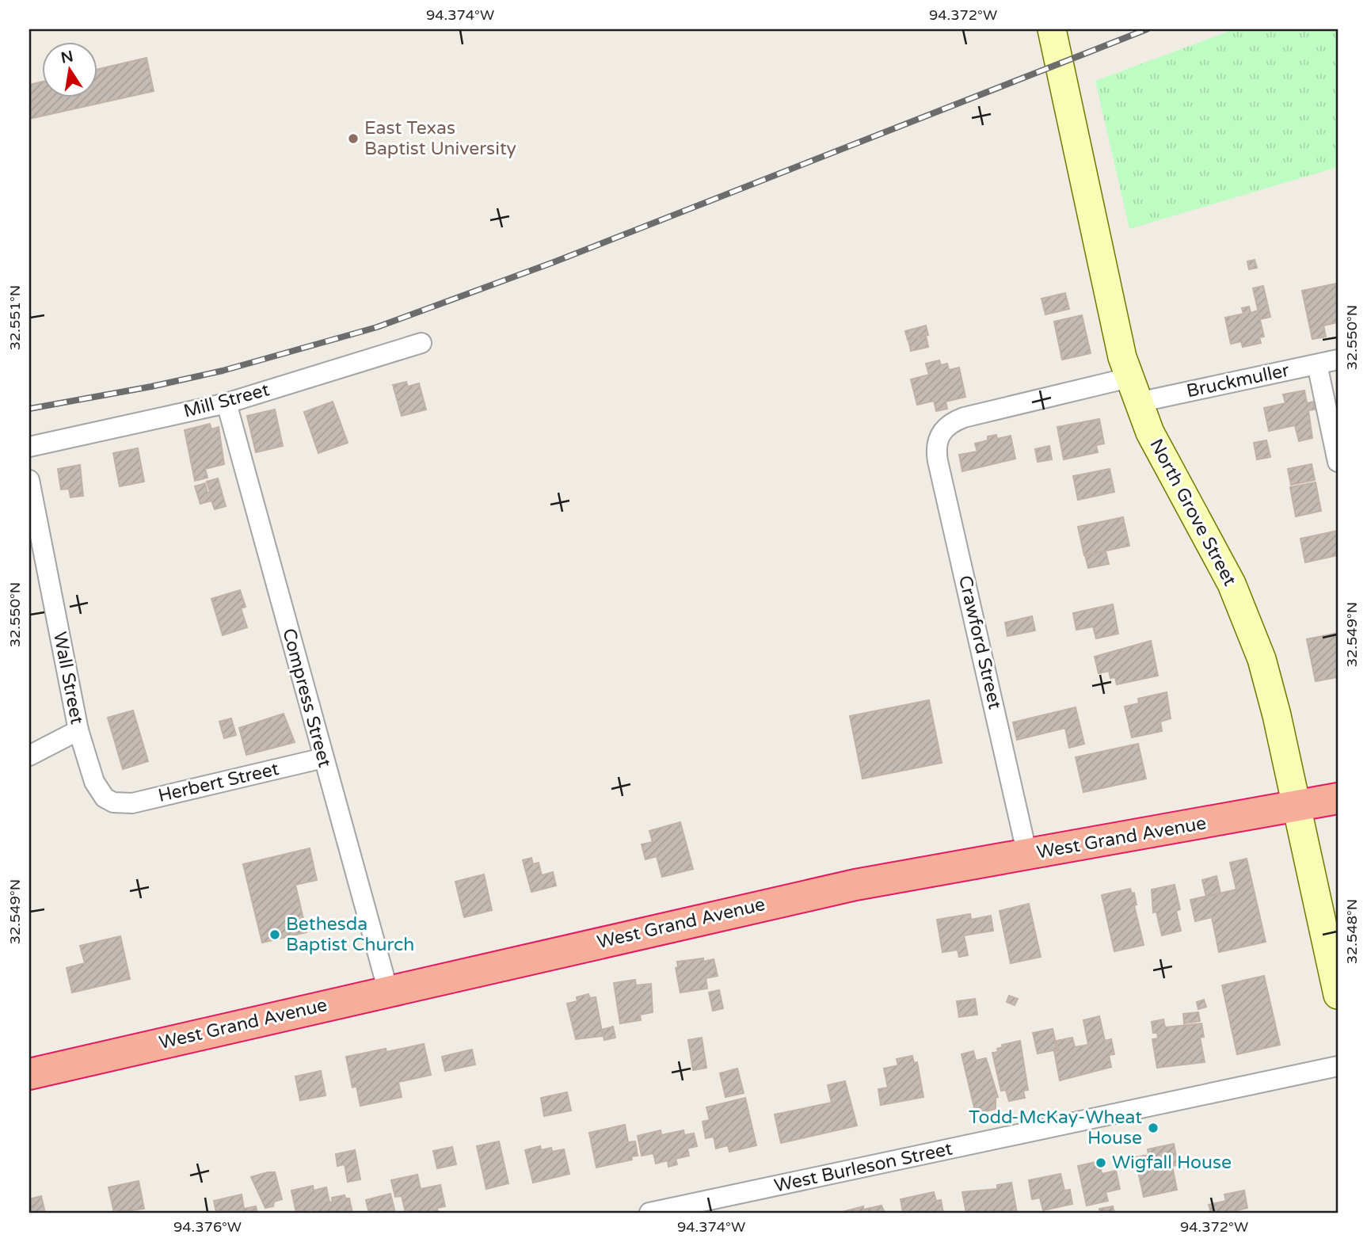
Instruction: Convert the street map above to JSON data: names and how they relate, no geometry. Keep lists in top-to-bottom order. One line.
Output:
{"streets":{"highway":["West Grand Avenue"],"main road":["North Grove Street"],"street":["Bruckmuller","Mill Street","Crawford Street","Wall Street","Compress Street","Herbert Street","West Burleson Street"]},"crossings":[["Bruckmuller","North Grove Street"],["Bruckmuller","Crawford Street"],["Mill Street","Compress Street"],["North Grove Street","West Grand Avenue"],["Crawford Street","West Grand Avenue"],["Wall Street","Herbert Street"],["Compress Street","Herbert Street"],["Compress Street","West Grand Avenue"]],"places":["East Texas Baptist University","Bethesda Baptist Church","Todd-McKay-Wheat House","Wigfall House"],"north":"top","coordinates":["94.374°W","94.372°W","32.551°N","32.550°N","32.549°N","32.548°N","94.376°W"]}
